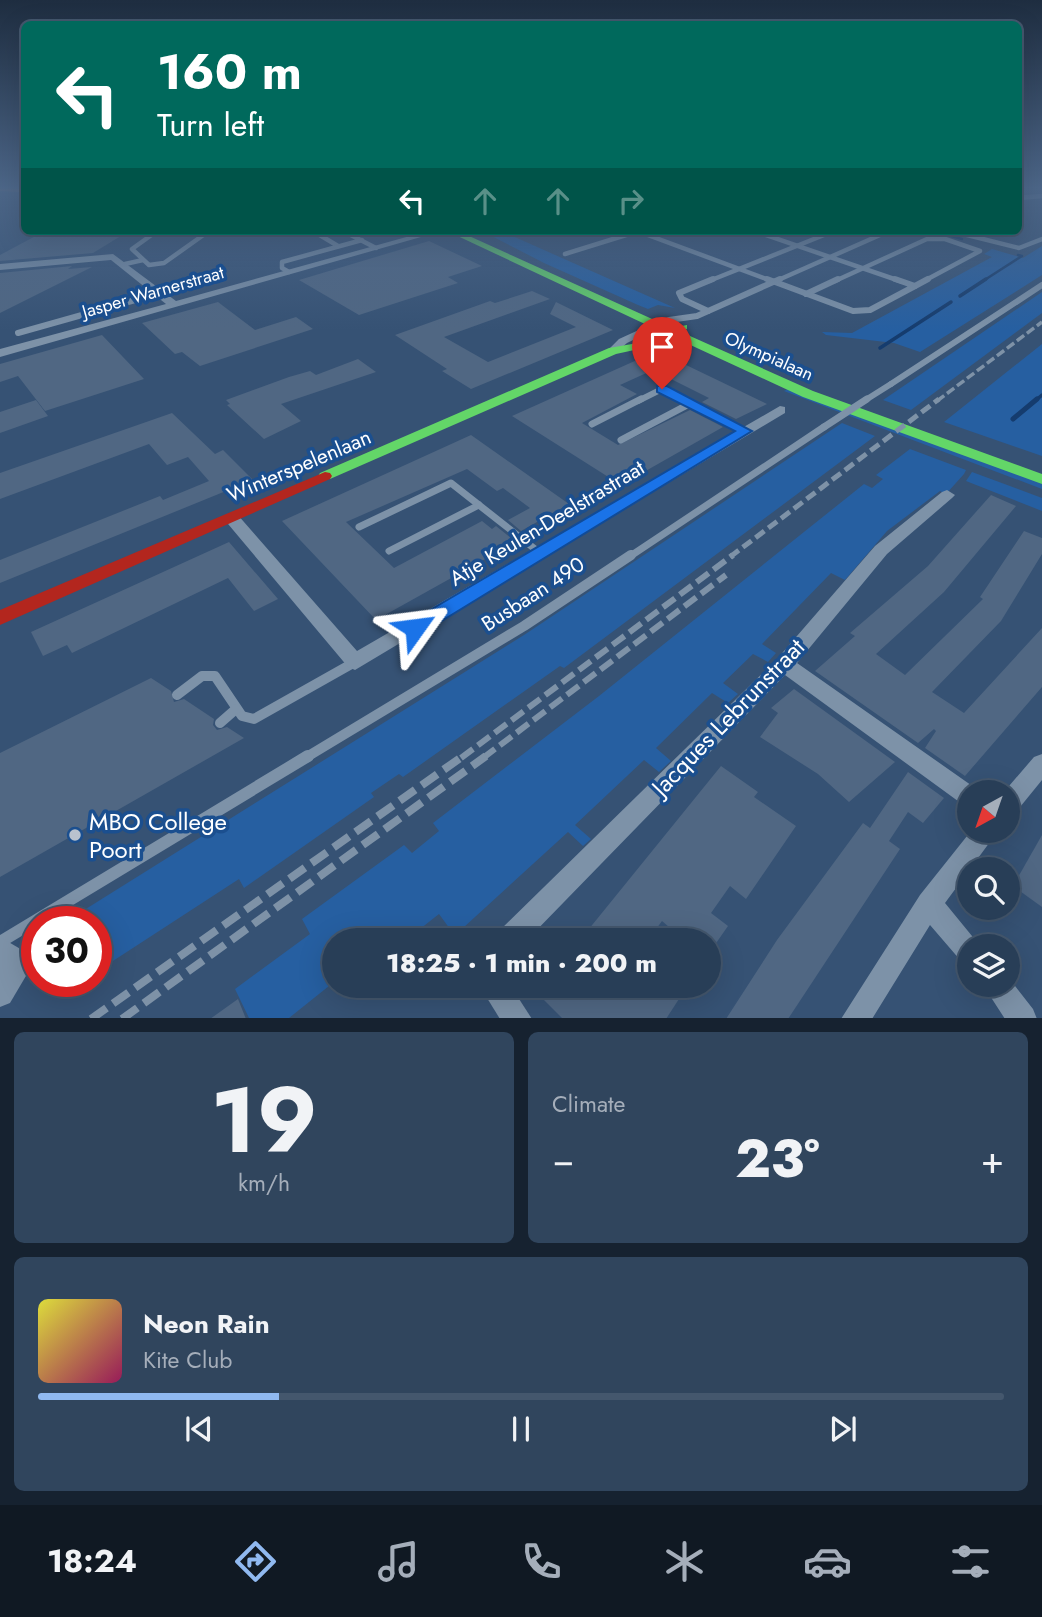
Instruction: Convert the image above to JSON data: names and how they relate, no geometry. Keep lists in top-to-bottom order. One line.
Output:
{"streets":{"street":["Jasper Warnerstraat","Olympialaan","Winterspelenlaan","Atje Keulen-Deelstrastraat","Jacques Lebrunstraat"],"lane":["Busbaan 490"]},"crossings":[["Olympialaan","Winterspelenlaan"]],"places":["MBO College Poort"],"north":"bottom left","page":{"turn":["160 m","Turn left"],"limit":"30","trip":"18:25 · 1 min · 200 m","tile":[["19","km/h"],"Climate"],"heat":["−","23°","+"],"song":["Neon Rain","Kite Club"],"tabs":"18:24"}}
